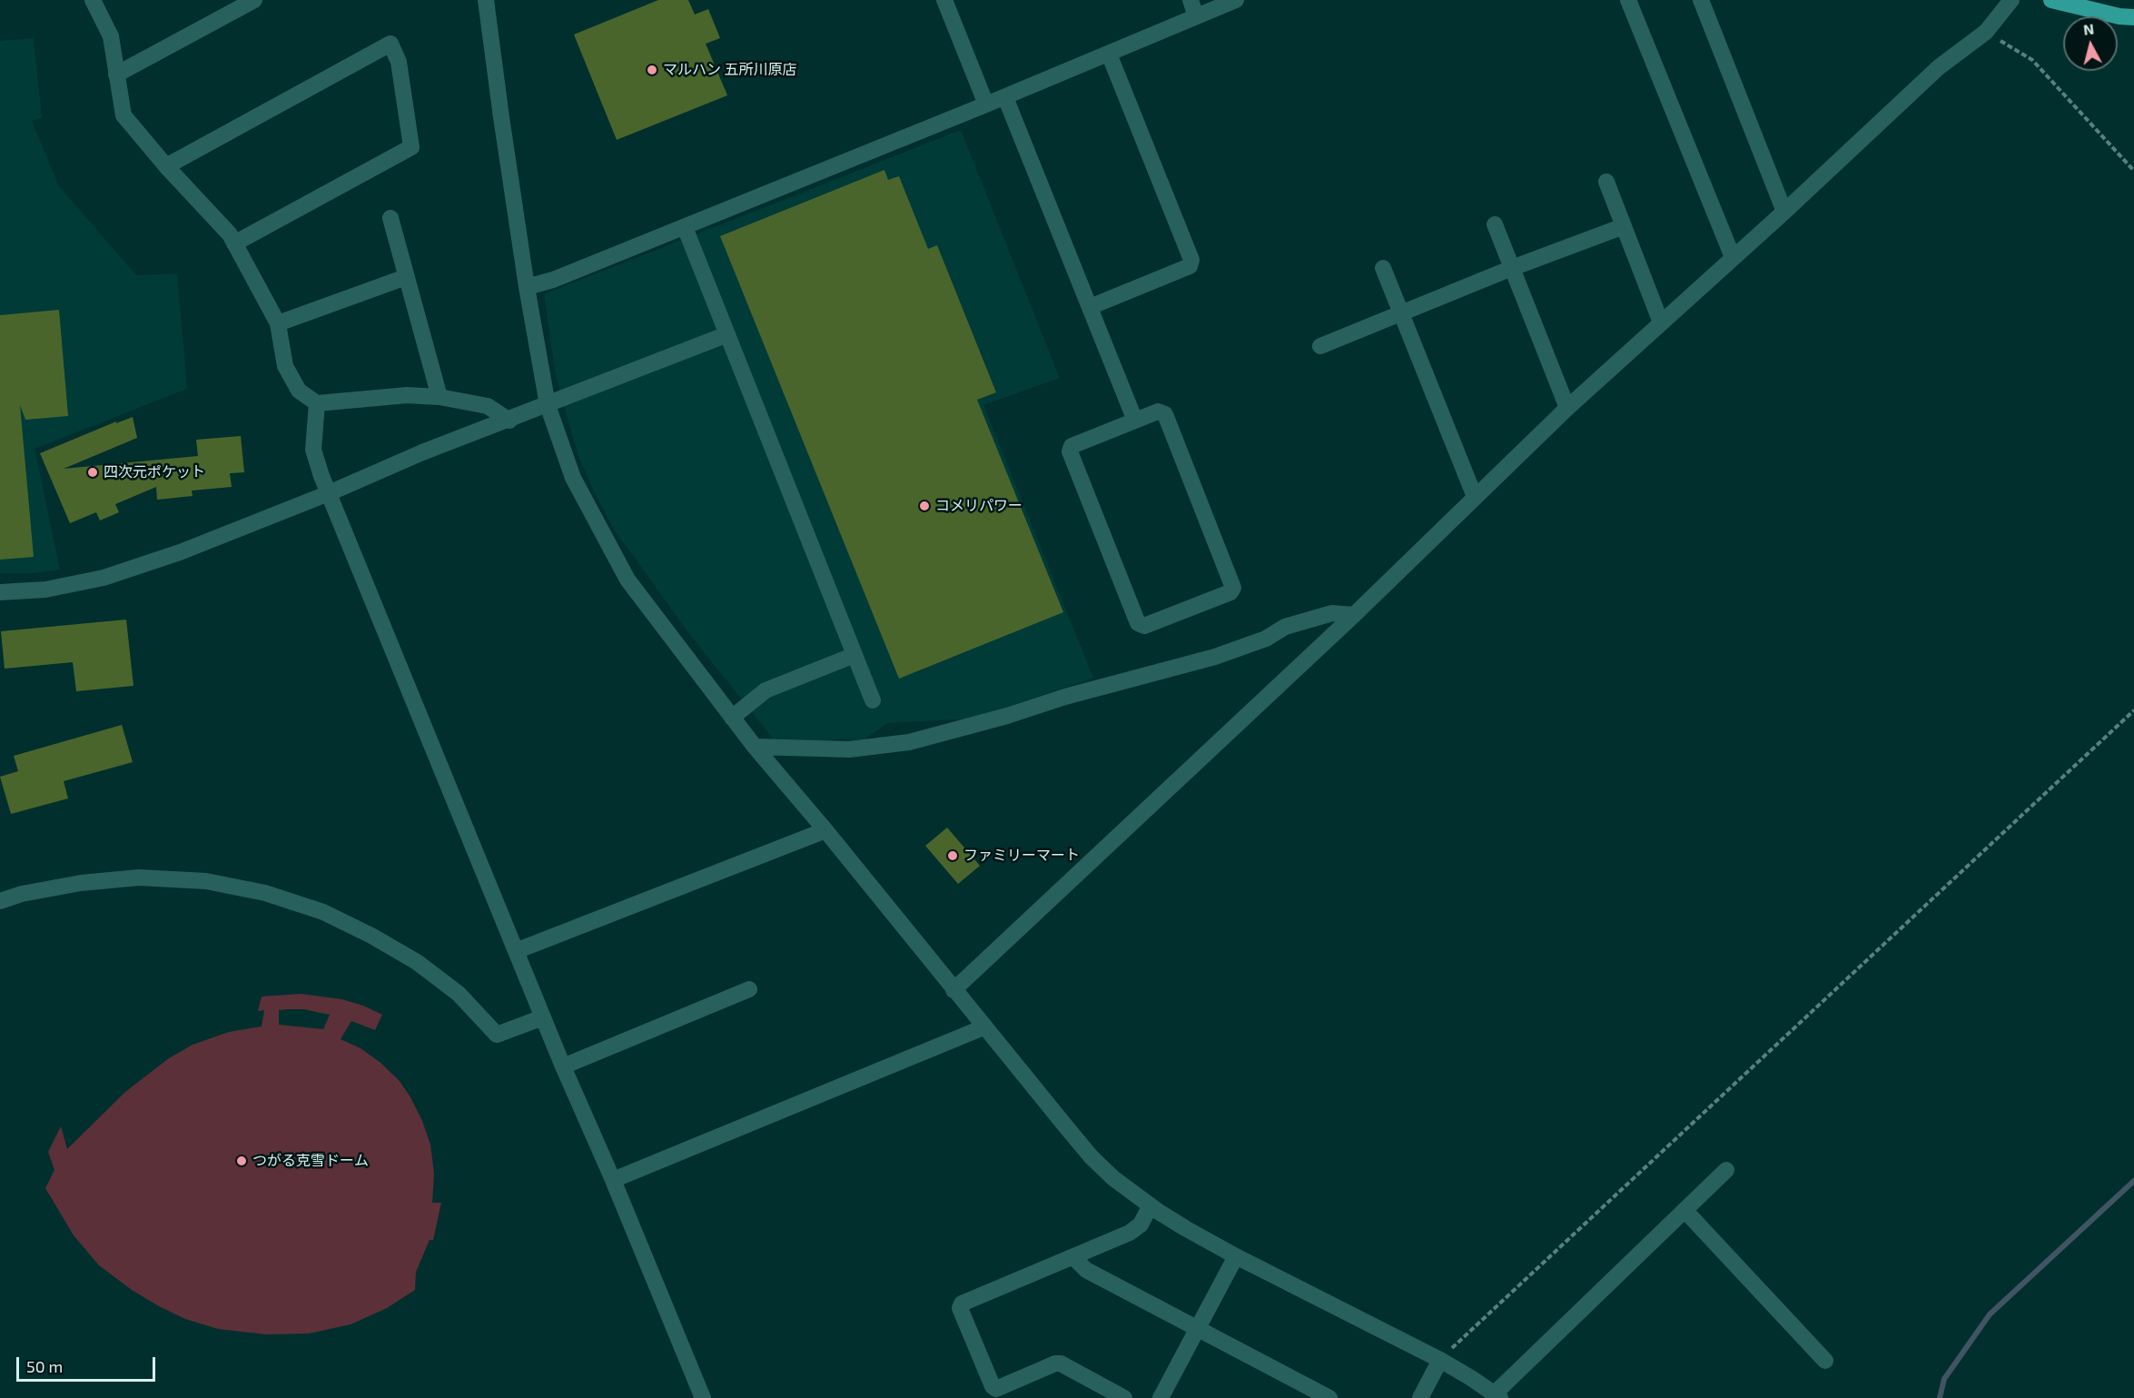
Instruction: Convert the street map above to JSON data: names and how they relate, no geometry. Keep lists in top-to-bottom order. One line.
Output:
{"places":["マルハン 五所川原店","四次元ポケット","コメリパワー","ファミリーマート","つがる克雪ドーム"],"scale_bar":"50 m","north":"top"}
